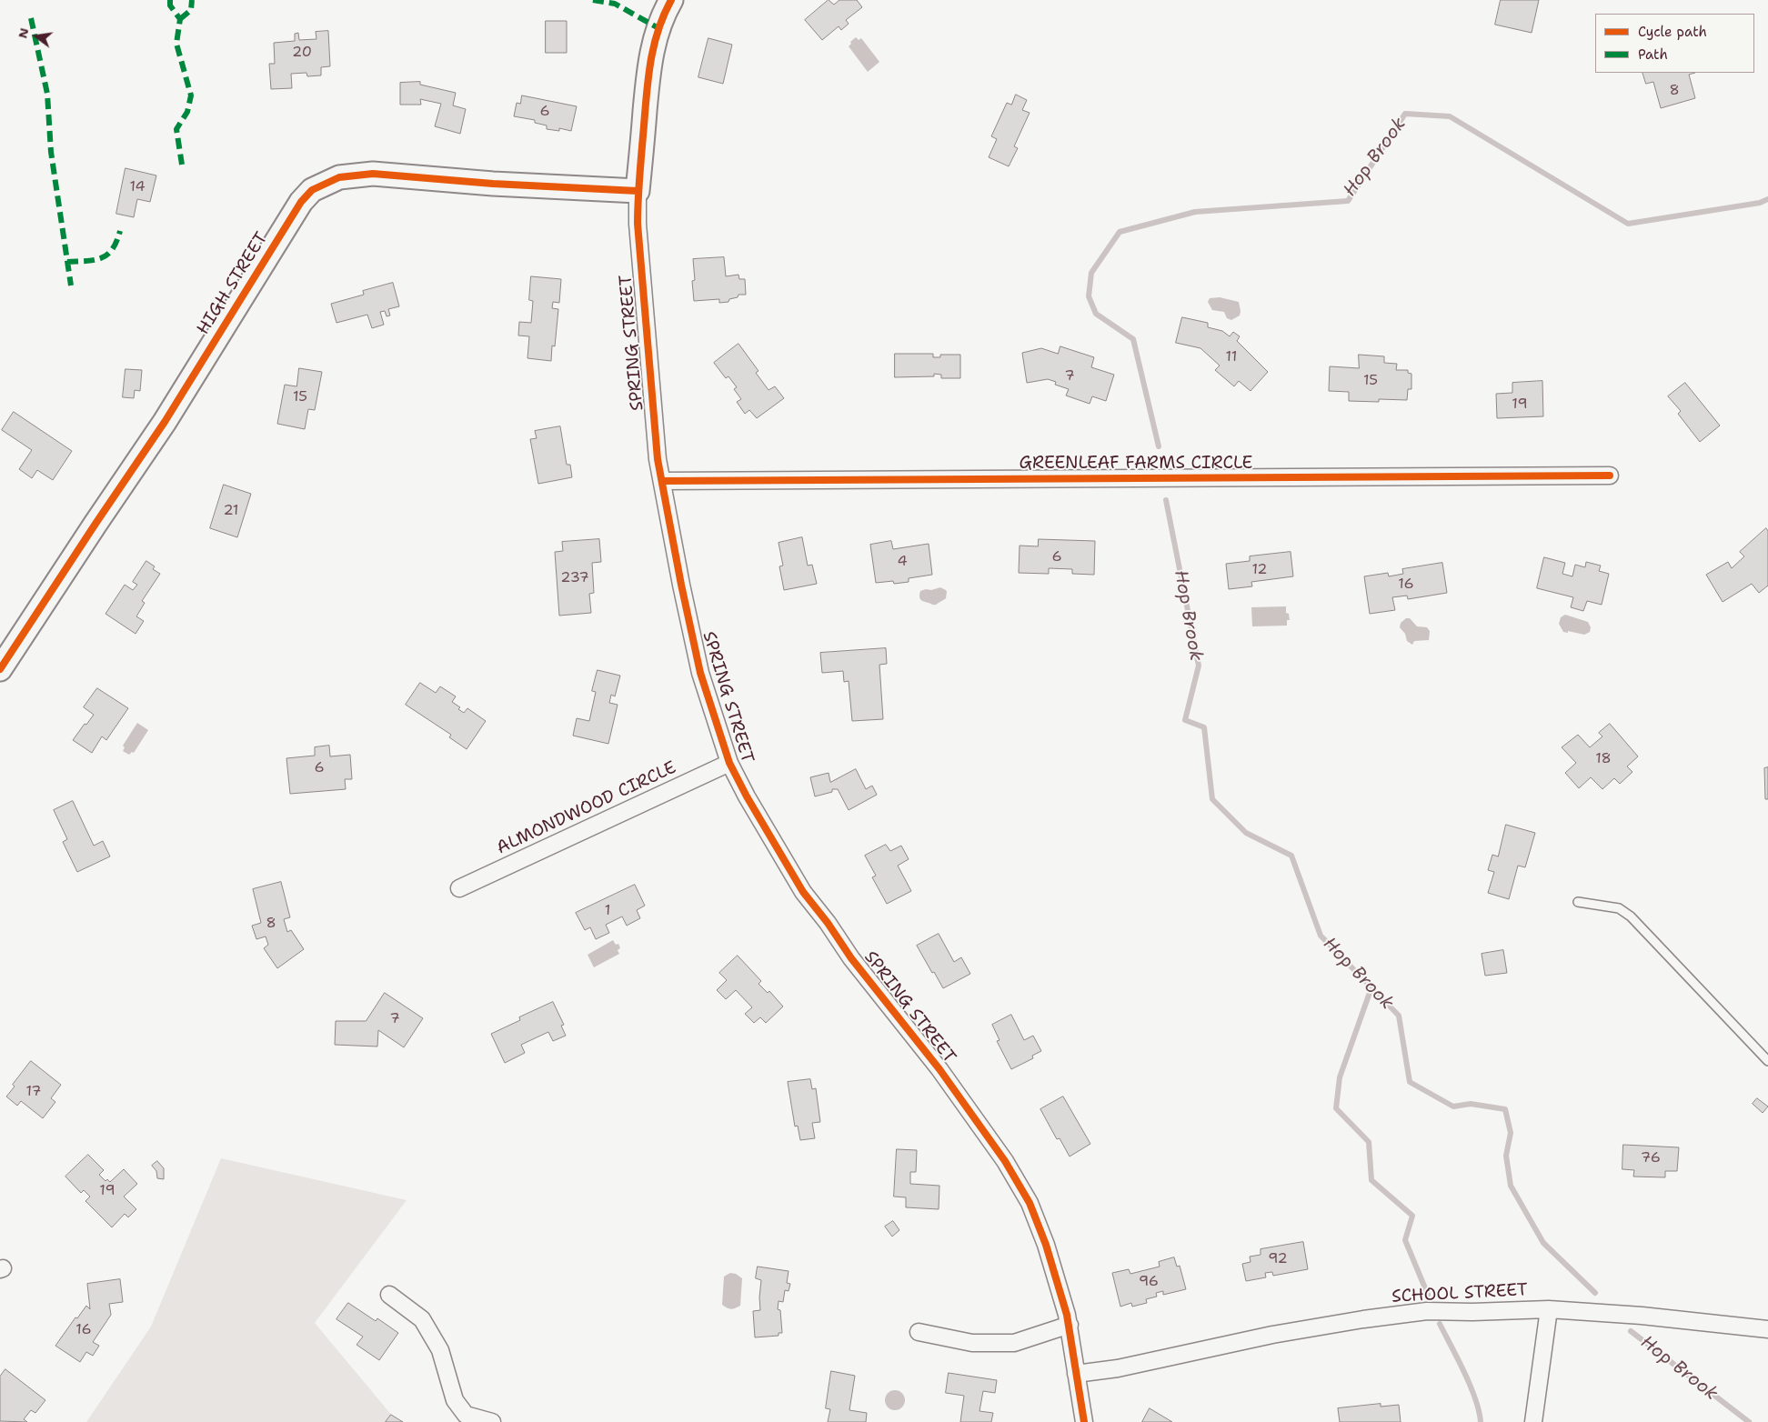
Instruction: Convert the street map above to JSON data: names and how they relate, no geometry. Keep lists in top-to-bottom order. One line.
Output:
{"streets":{"street":["HIGH STREET","SPRING STREET","GREENLEAF FARMS CIRCLE","ALMONDWOOD CIRCLE","SCHOOL STREET"]},"crossings":[["HIGH STREET","SPRING STREET"],["SPRING STREET","GREENLEAF FARMS CIRCLE"],["SPRING STREET","ALMONDWOOD CIRCLE"],["SPRING STREET","SCHOOL STREET"]],"water":["Hop Brook"],"house_numbers":["20","8","6","14","11","7","15","15","19","21","6","4","12","237","16","18","6","1","8","7","17","76","19","92","96","16"],"legend":["Cycle path","Path"],"north":"left"}
